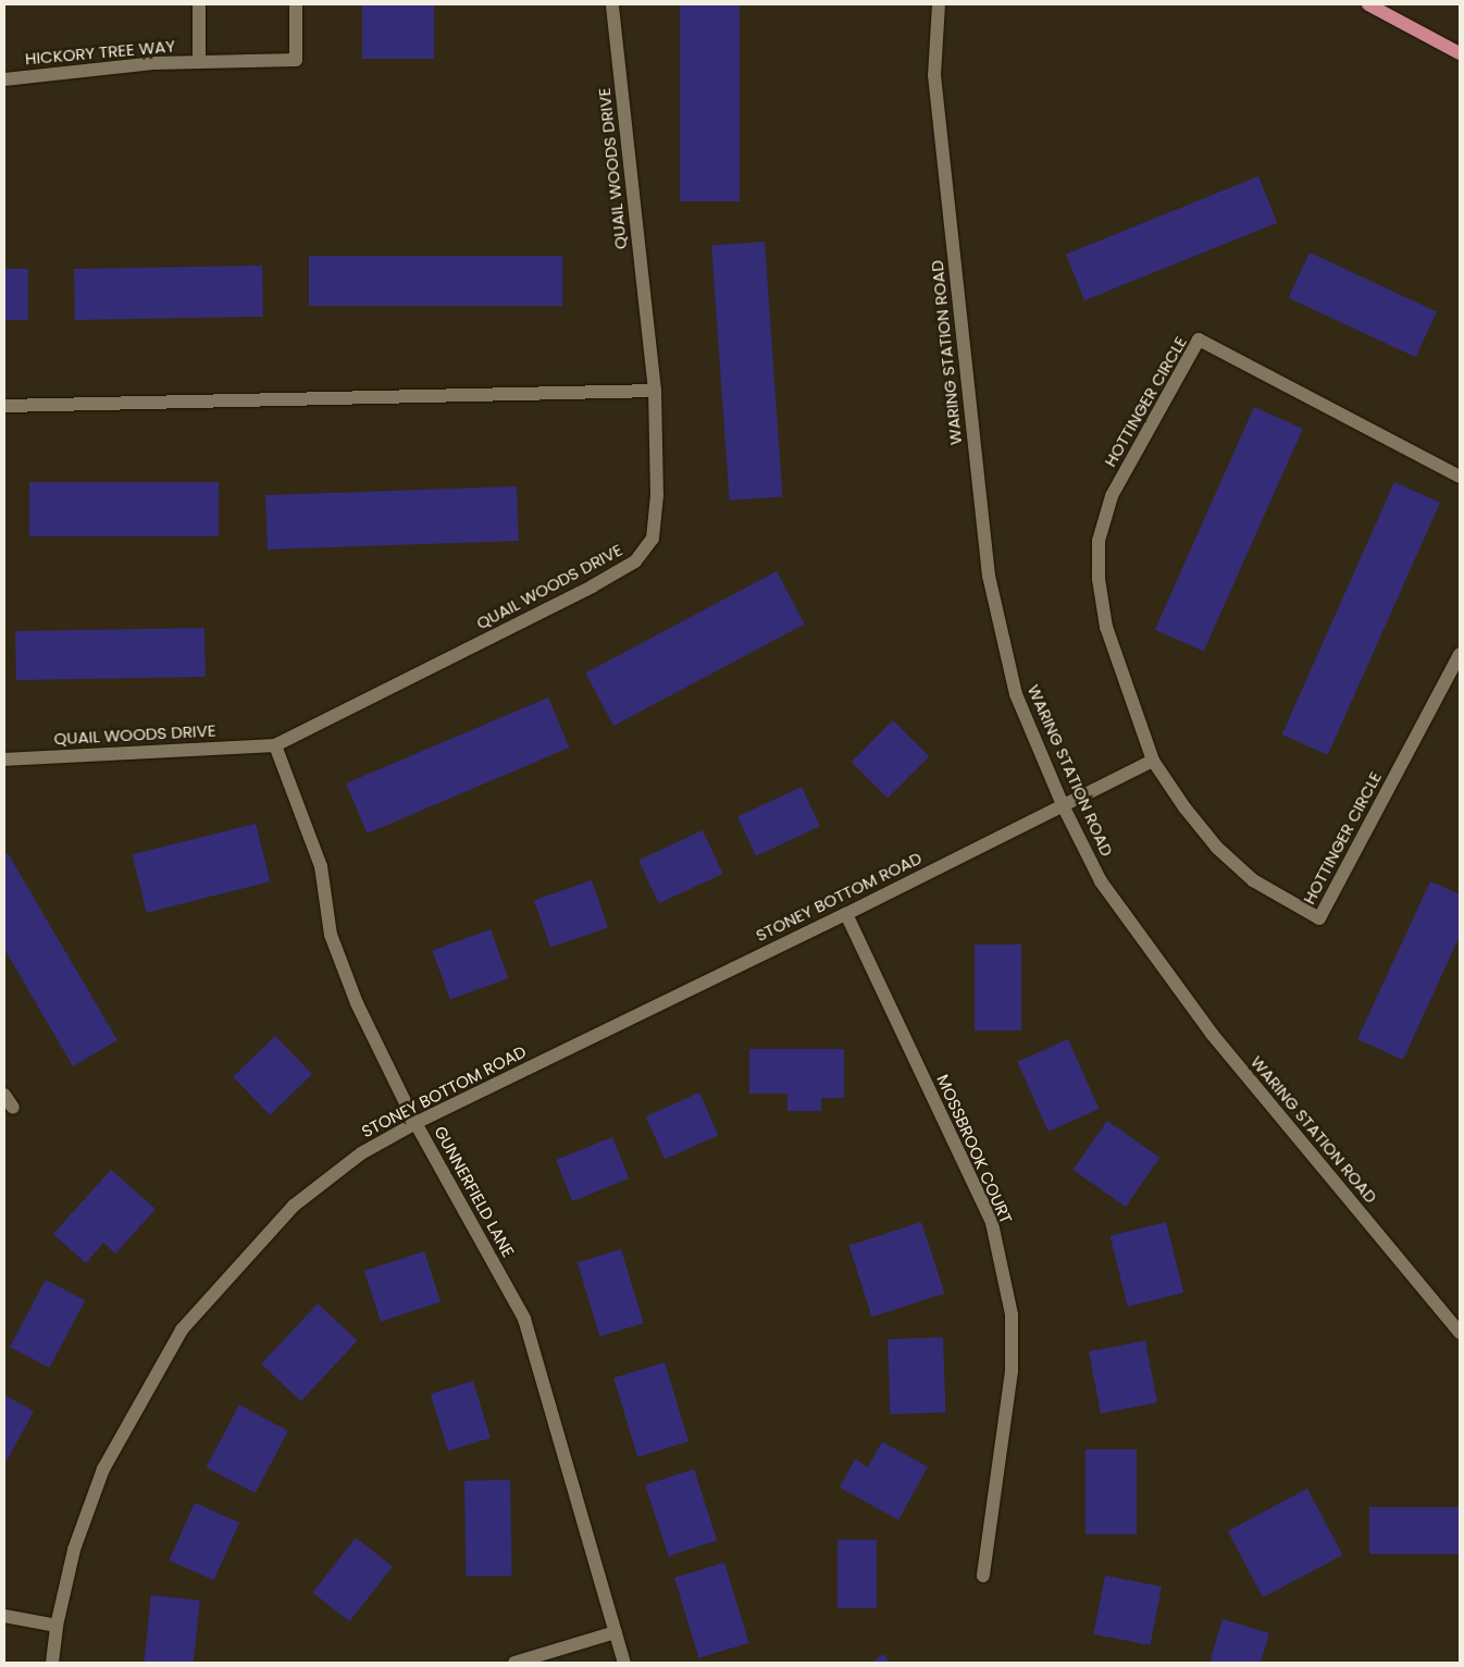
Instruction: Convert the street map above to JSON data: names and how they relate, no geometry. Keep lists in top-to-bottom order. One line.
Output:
{"streets":{"street":["HICKORY TREE WAY","QUAIL WOODS DRIVE","WARING STATION ROAD","HOTTINGER CIRCLE","STONEY BOTTOM ROAD","MOSSBROOK COURT","GUNNERFIELD LANE"]},"crossings":[["QUAIL WOODS DRIVE","GUNNERFIELD LANE"],["WARING STATION ROAD","STONEY BOTTOM ROAD"],["STONEY BOTTOM ROAD","MOSSBROOK COURT"],["STONEY BOTTOM ROAD","GUNNERFIELD LANE"]]}
